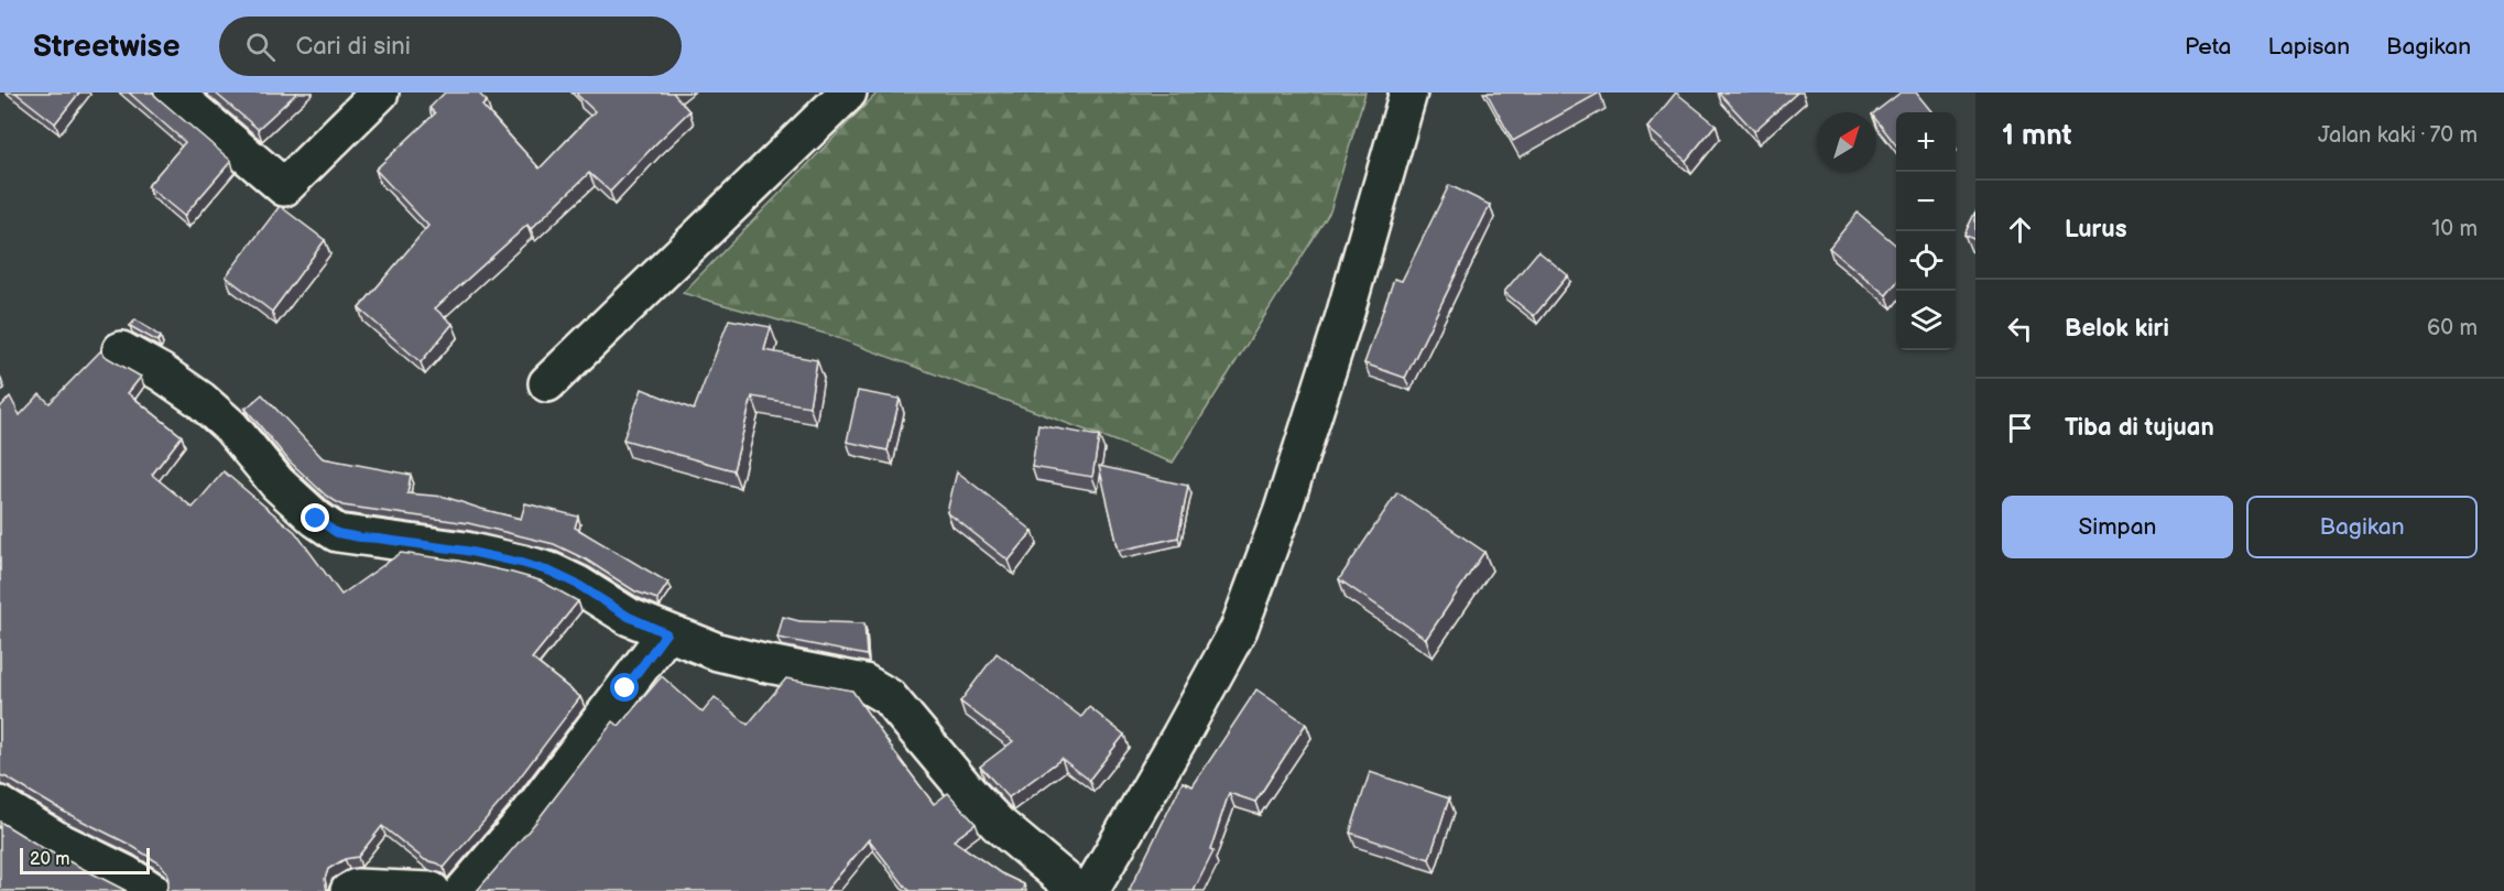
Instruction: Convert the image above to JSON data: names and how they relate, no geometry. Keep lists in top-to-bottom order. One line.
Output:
{"scale_bar":"20 m","north":"top right","page":{"header":"Streetwise","search":"Cari di sini","nav":["Peta","Lapisan","Bagikan"],"heading":["1 mnt","Jalan kaki · 70 m"],"map_buttons":["+","−"],"list":[["Lurus","10 m"],["Belok kiri","60 m"],"Tiba di tujuan"],"buttons":["Simpan","Bagikan"],"scale":"20 m"}}
